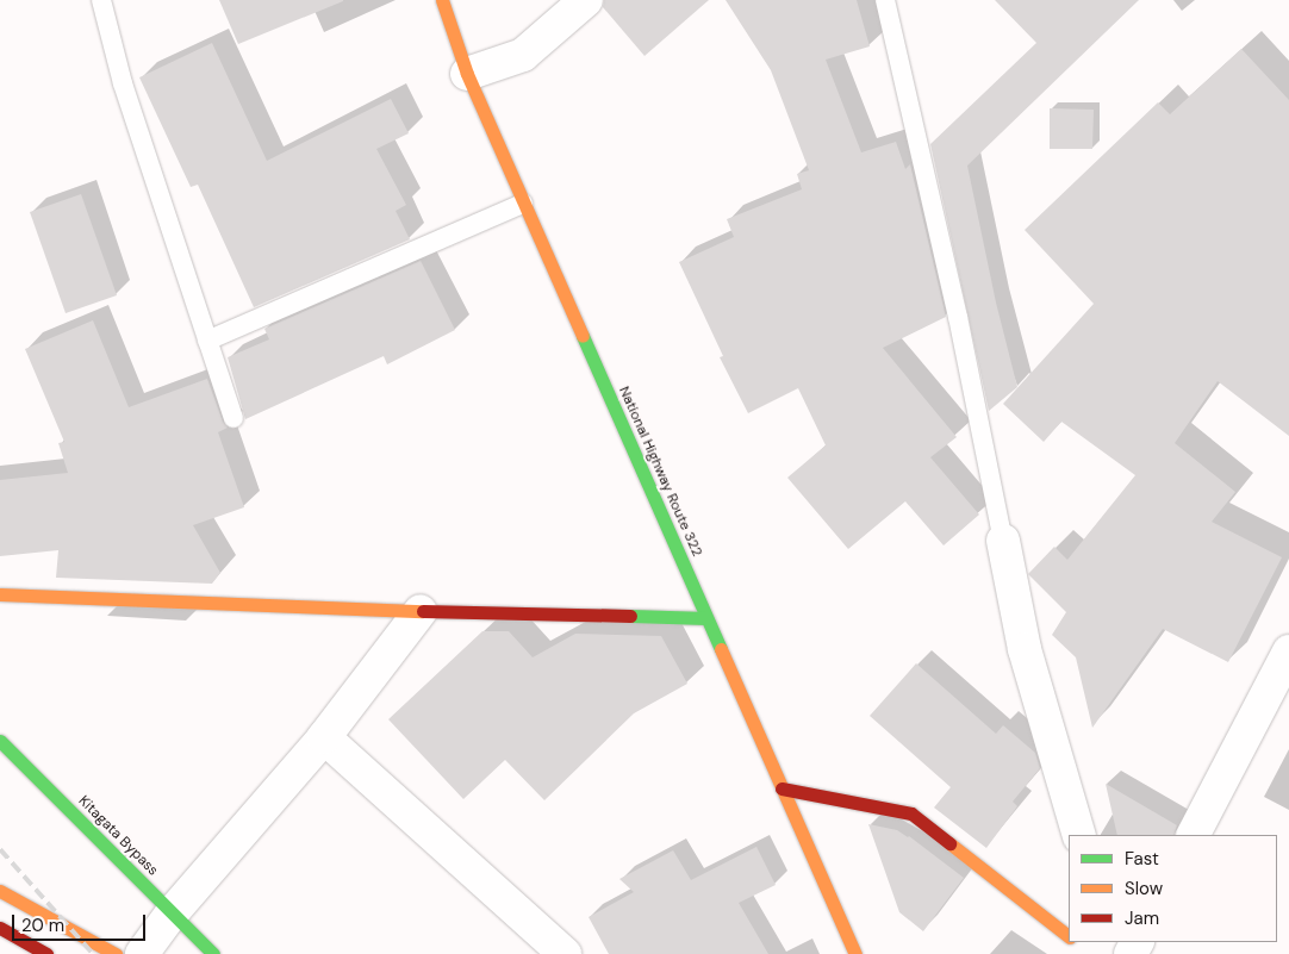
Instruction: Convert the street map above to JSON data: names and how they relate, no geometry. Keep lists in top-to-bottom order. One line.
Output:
{"streets":{"main road":["National Highway Route 322","Kitagata Bypass"]},"legend":["Fast","Slow","Jam"],"scale_bar":"20 m"}
